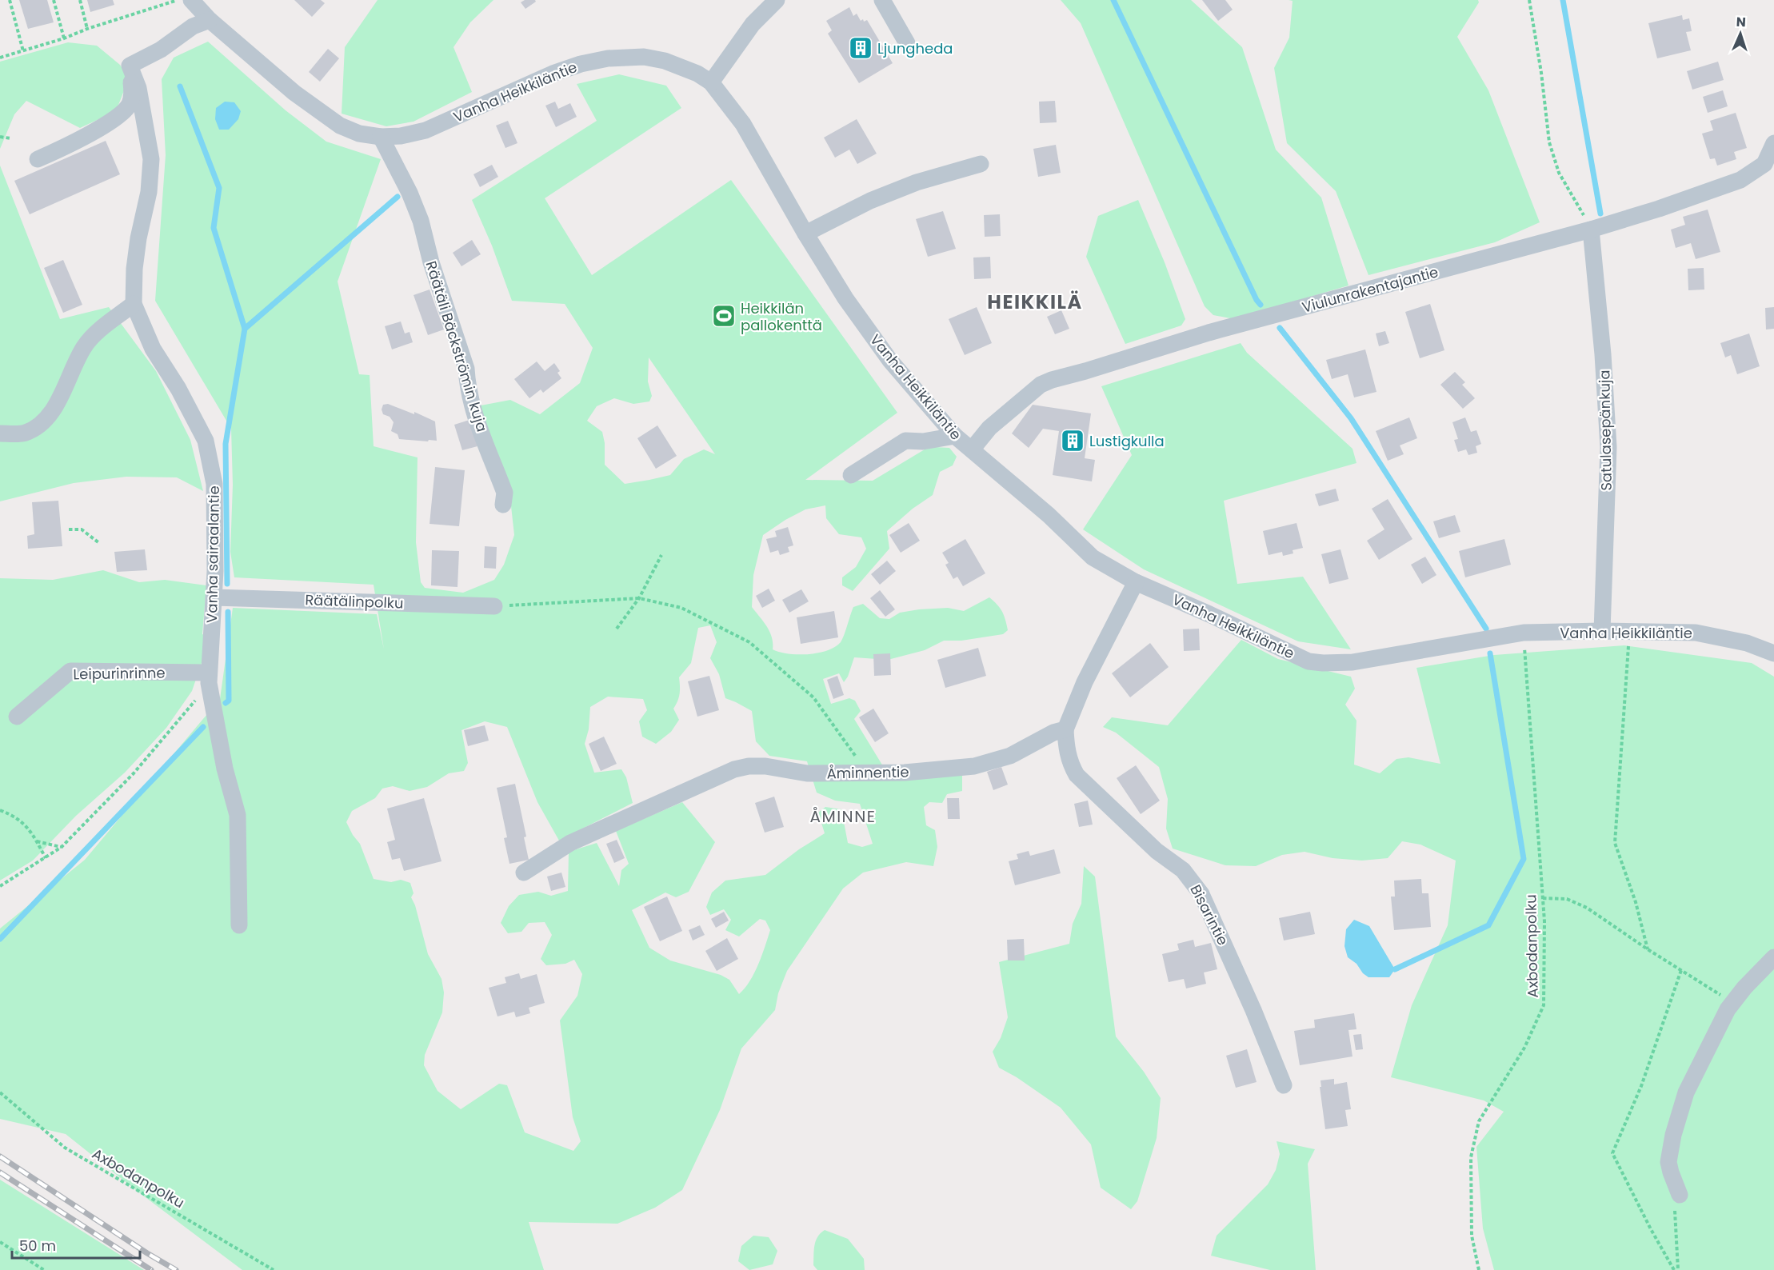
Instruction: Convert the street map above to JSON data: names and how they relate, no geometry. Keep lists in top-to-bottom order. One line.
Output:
{"streets":{"street":["Vanha Heikkiläntie","Viulunrakentajantie","Räätäli Bäckströmin kuja","Satulasepänkuja","Vanha sairaalantie","Räätälinpolku","Leipurinrinne","Åminnentie","Bisarintie"],"path":["Axbodanpolku"]},"crossings":[["Vanha Heikkiläntie","Viulunrakentajantie"],["Vanha Heikkiläntie","Räätäli Bäckströmin kuja"],["Vanha Heikkiläntie","Satulasepänkuja"],["Vanha Heikkiläntie","Axbodanpolku"],["Viulunrakentajantie","Satulasepänkuja"],["Vanha sairaalantie","Räätälinpolku"],["Vanha sairaalantie","Leipurinrinne"],["Åminnentie","Bisarintie"]],"districts":["HEIKKILÄ","ÅMINNE"],"places":{"building":["Ljungheda","Lustigkulla"],"sports":["Heikkilän pallokenttä"]},"scale_bar":"50 m","north":"top"}
